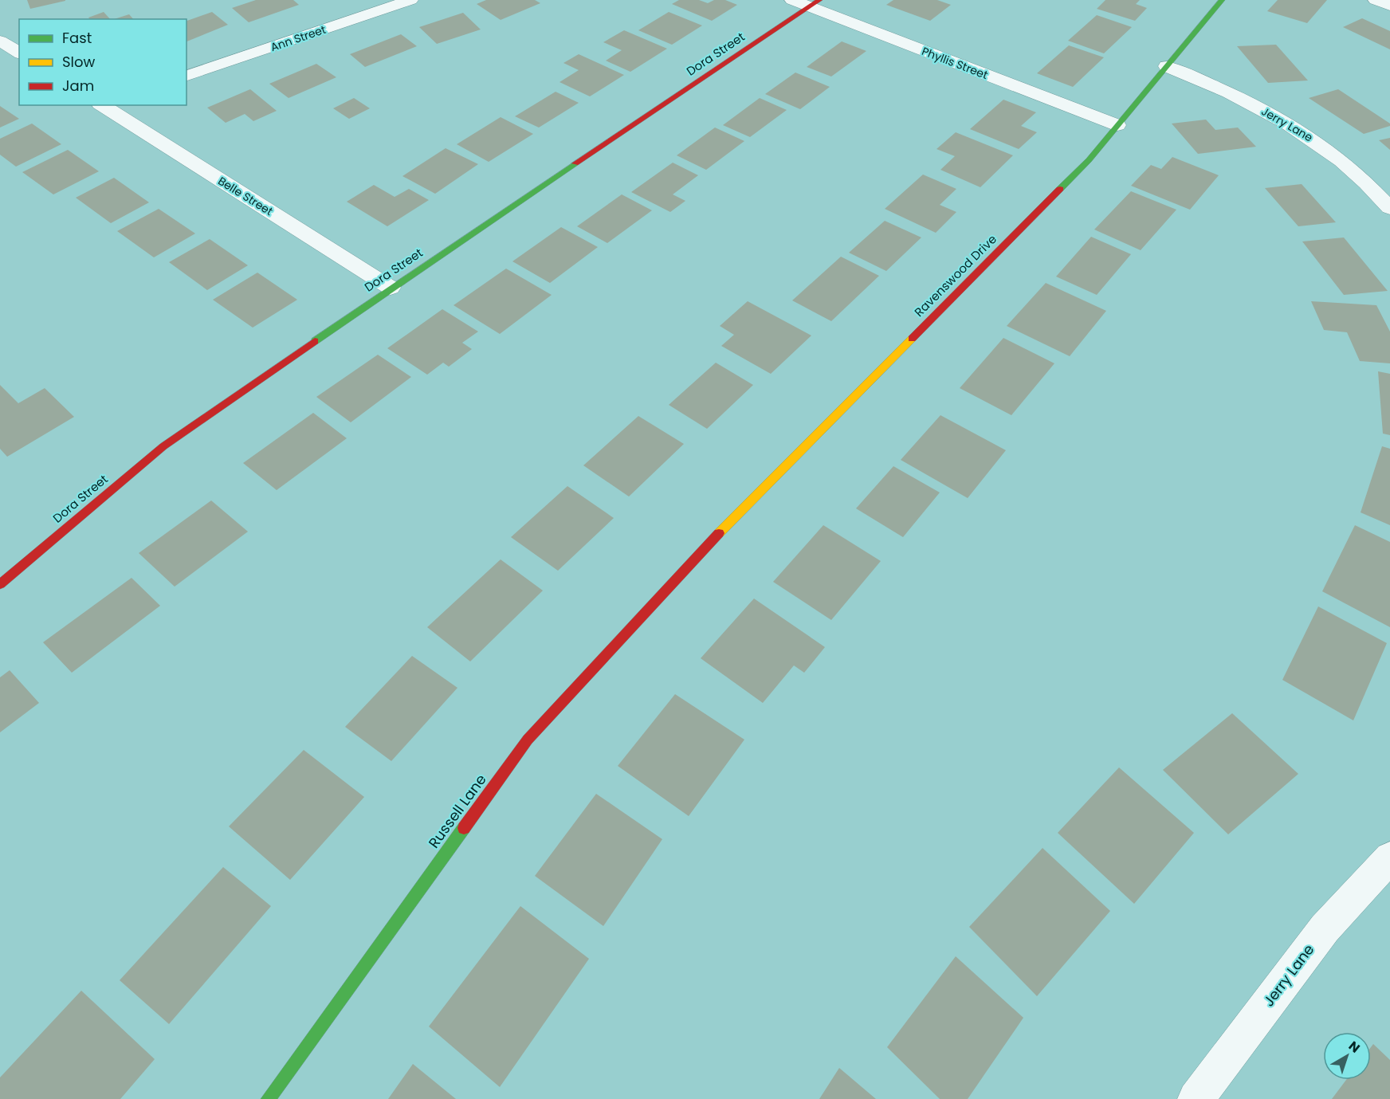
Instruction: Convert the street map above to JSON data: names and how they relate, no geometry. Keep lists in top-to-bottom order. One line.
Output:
{"streets":{"street":["Ann Street","Dora Street","Phyllis Street","Jerry Lane","Belle Street","Ravenswood Drive","Russell Lane"]},"crossings":[["Dora Street","Phyllis Street"],["Dora Street","Belle Street"],["Phyllis Street","Ravenswood Drive"],["Jerry Lane","Ravenswood Drive"],["Ravenswood Drive","Russell Lane"]],"legend":["Fast","Slow","Jam"],"north":"top right"}
